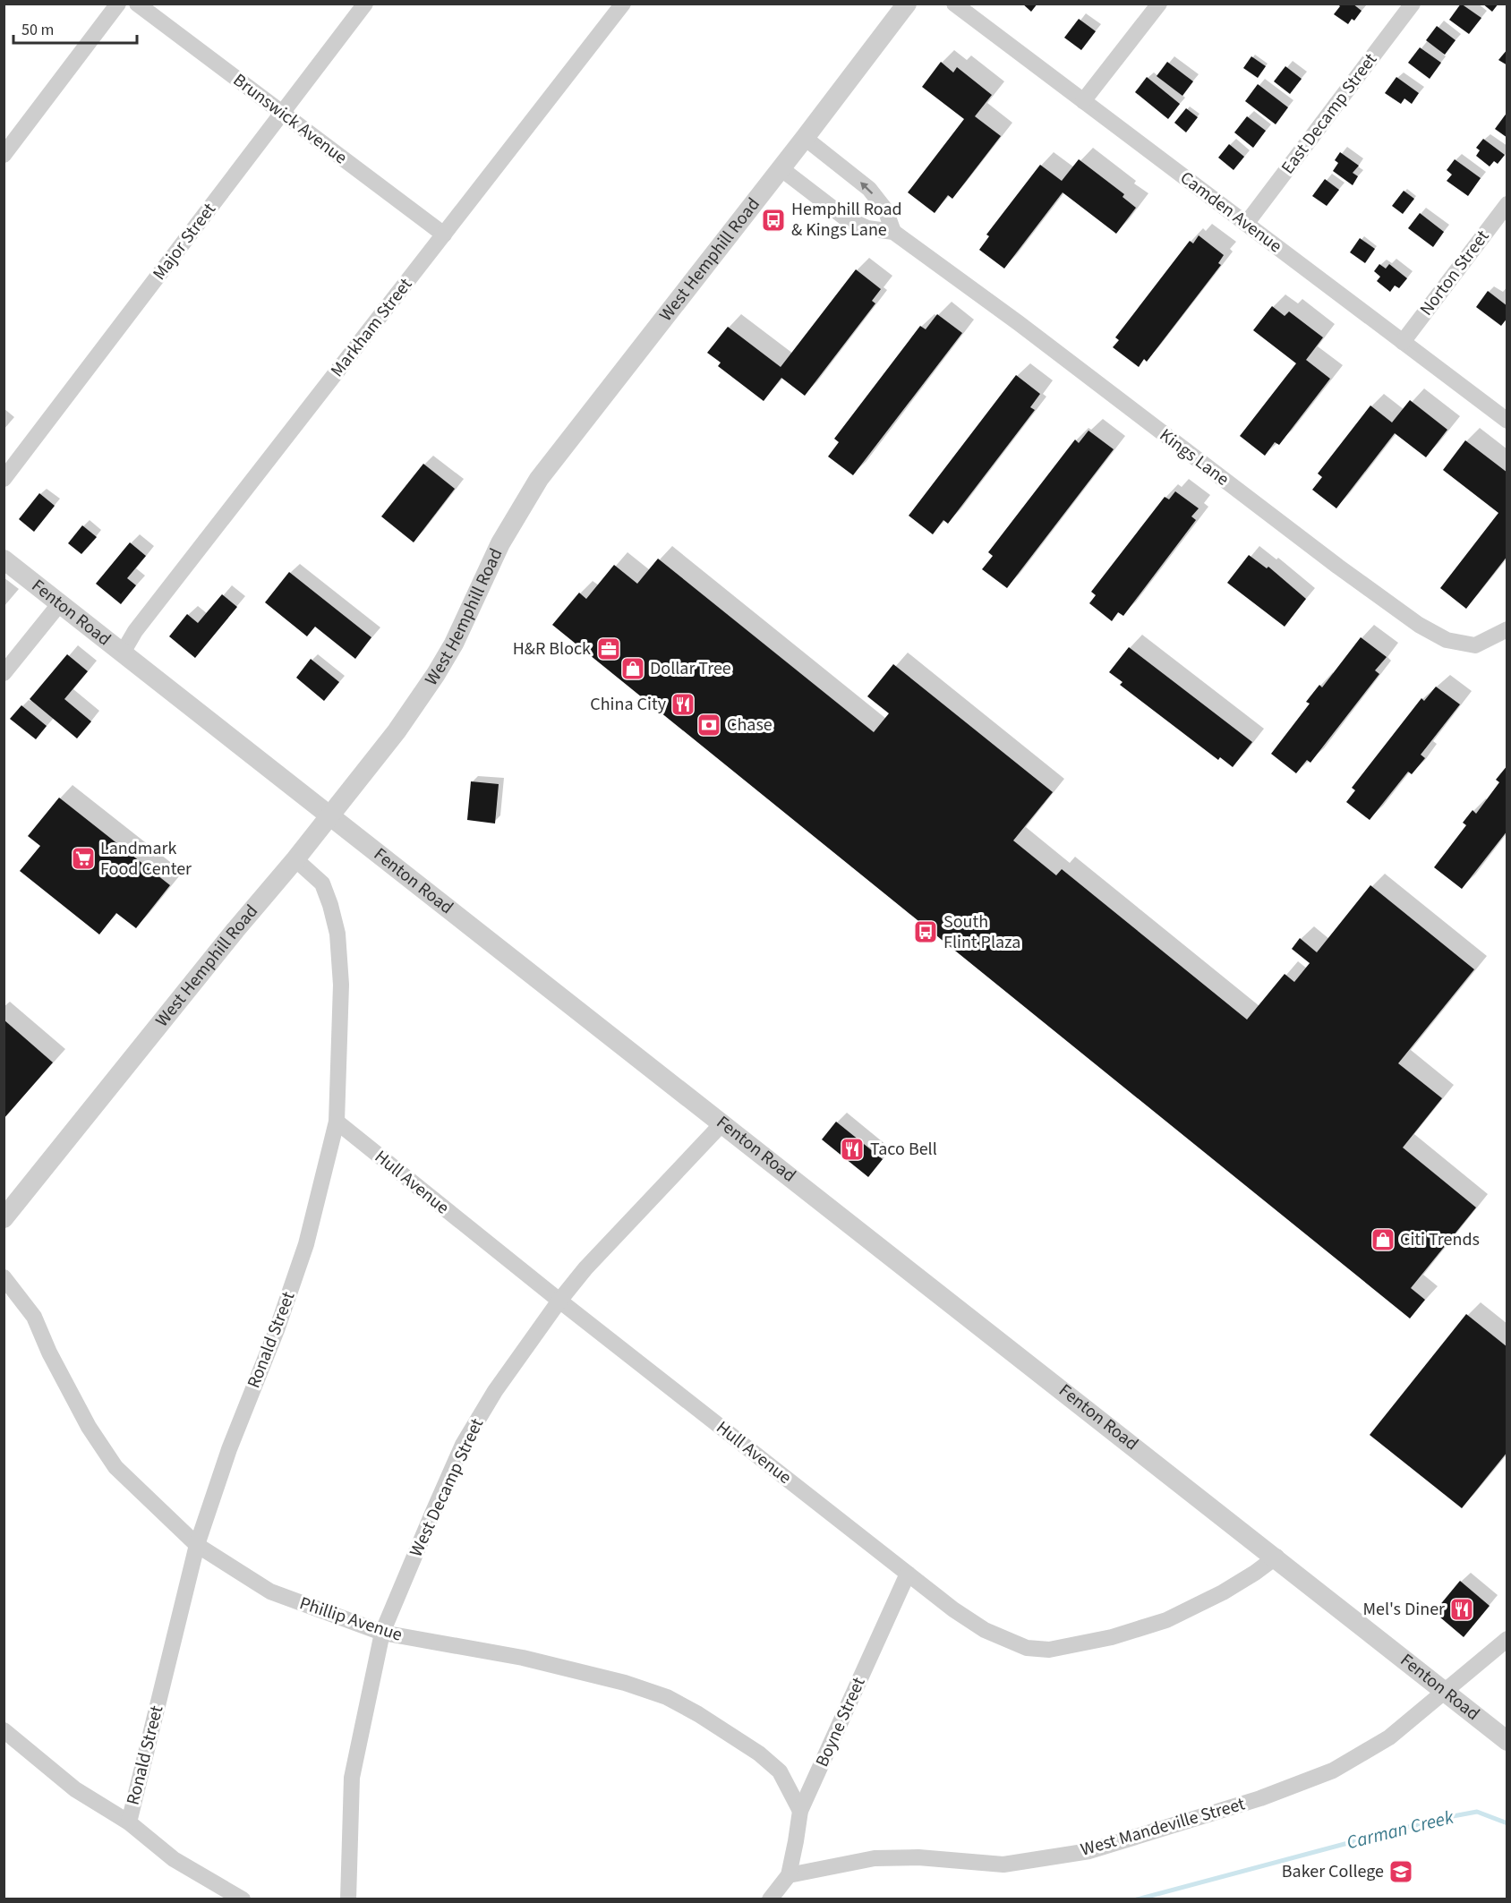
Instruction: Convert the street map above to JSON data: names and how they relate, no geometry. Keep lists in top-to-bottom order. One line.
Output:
{"streets":{"street":["East Decamp Street","Brunswick Avenue","Camden Avenue","Major Street","West Hemphill Road","Norton Street","Markham Street","Kings Lane","Fenton Road","Hull Avenue","Ronald Street","West Decamp Street","Phillip Avenue","Boyne Street","West Mandeville Street"]},"crossings":[["East Decamp Street","Camden Avenue"],["Brunswick Avenue","Major Street"],["Brunswick Avenue","Markham Street"],["Camden Avenue","Norton Street"],["West Hemphill Road","Kings Lane"],["West Hemphill Road","Fenton Road"],["West Hemphill Road","Ronald Street"],["Markham Street","Fenton Road"],["Fenton Road","Hull Avenue"],["Fenton Road","West Decamp Street"],["Fenton Road","West Mandeville Street"],["Hull Avenue","Ronald Street"],["Hull Avenue","West Decamp Street"],["Hull Avenue","Boyne Street"],["Ronald Street","Phillip Avenue"],["West Decamp Street","Phillip Avenue"],["Phillip Avenue","Boyne Street"],["Boyne Street","West Mandeville Street"]],"water":["Carman Creek"],"places":{"bus stop":["Hemphill Road & Kings Lane","South Flint Plaza"],"office":["H&R Block"],"shop":["Dollar Tree","Citi Trends"],"restaurant":["China City","Taco Bell","Mel's Diner"],"bank":["Chase"],"supermarket":["Landmark Food Center"],"school or university":["Baker College"]},"scale_bar":"50 m"}
